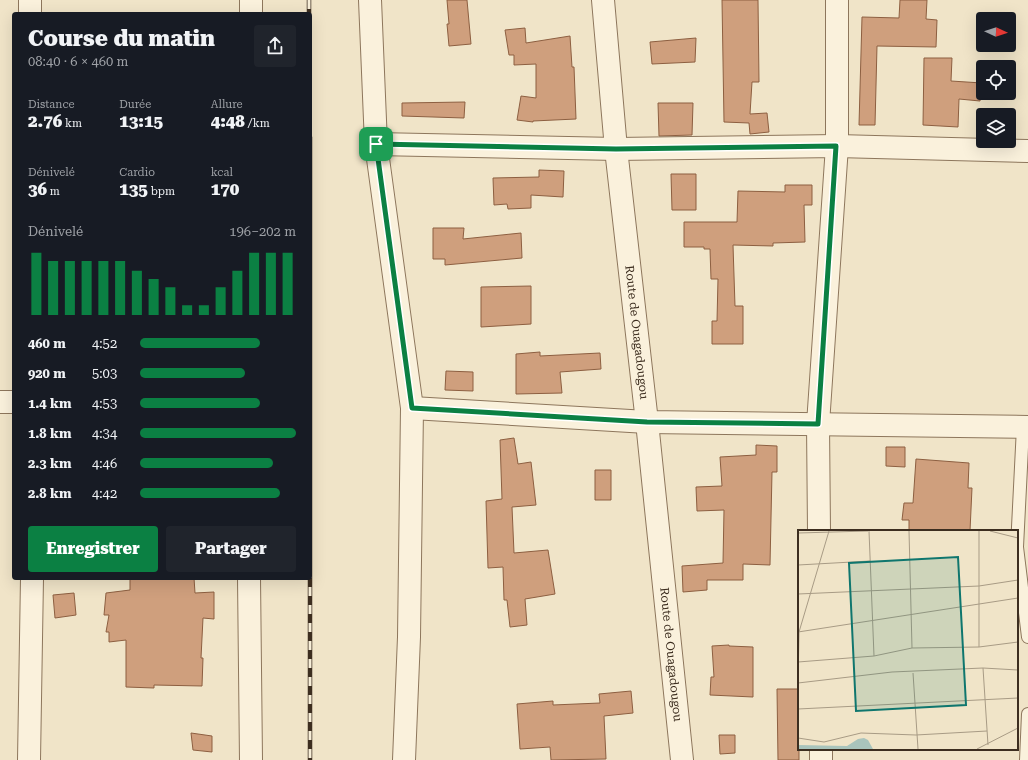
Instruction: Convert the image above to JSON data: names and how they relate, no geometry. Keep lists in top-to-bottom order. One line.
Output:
{"streets":{"street":["Route de Ouagadougou"]},"north":"right","page":{"heading":["Course du matin","08:40 · 6 × 460 m"],"stats":[["Distance","2.76 km"],["Durée","13:15"],["Allure","4:48 /km"],["Dénivelé","36 m"],["Cardio","135 bpm"],["kcal","170"]],"chart":["Dénivelé","196–202 m"],"list":[{"name":"460 m","note":"4:52"},{"name":"920 m","note":"5:03"},{"name":"1.4 km","note":"4:53"},{"name":"1.8 km","note":"4:34"},{"name":"2.3 km","note":"4:46"},{"name":"2.8 km","note":"4:42"}],"buttons":["Enregistrer","Partager"]}}
